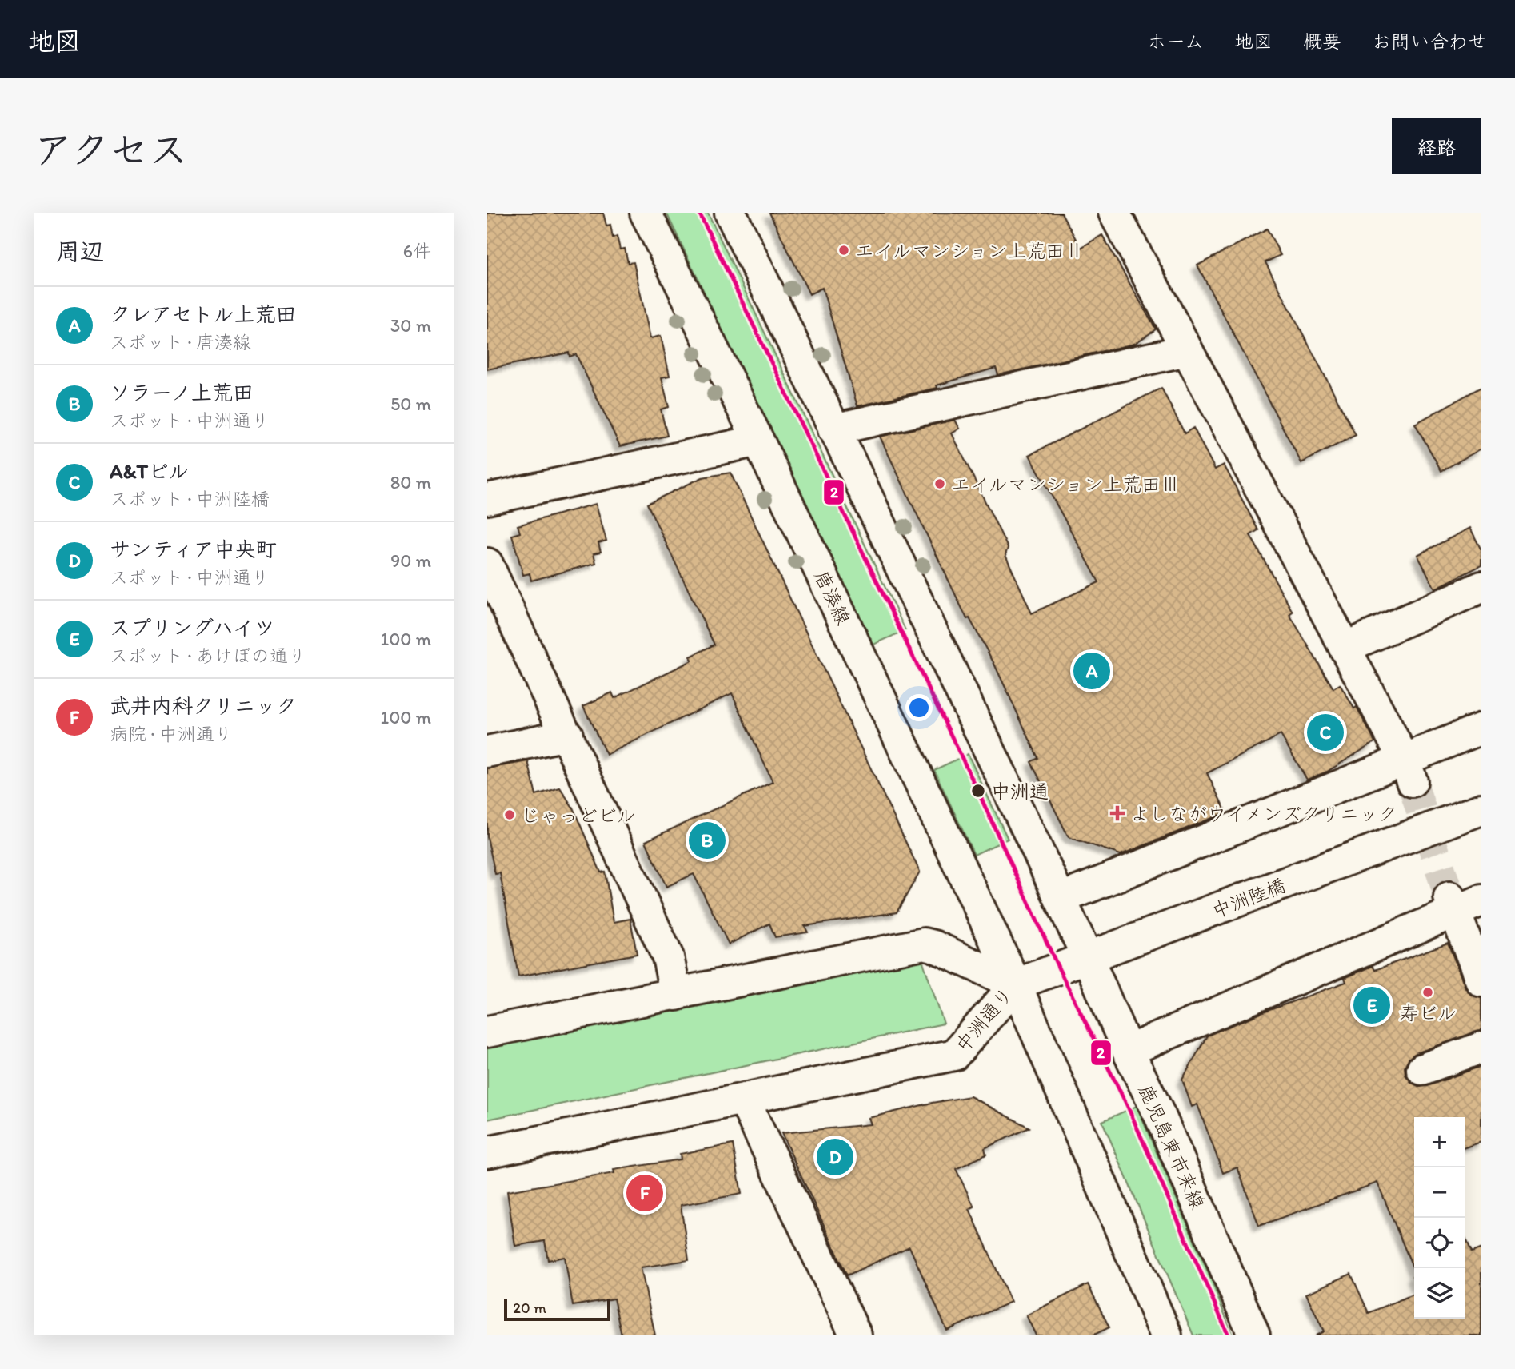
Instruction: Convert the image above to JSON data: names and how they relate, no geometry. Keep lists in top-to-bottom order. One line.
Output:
{"streets":{"street":["唐湊線","中洲陸橋","中洲通り","鹿児島東市来線"]},"crossings":[["唐湊線","中洲陸橋"],["唐湊線","中洲通り"],["中洲陸橋","中洲通り"],["中洲陸橋","鹿児島東市来線"]],"places":{"other":["エイルマンション上荒田Ⅱ","エイルマンション上荒田Ⅲ","中洲通","じゃっどビル","寿ビル"],"health":["よしながウイメンズクリニック"]},"lines":["transit line 2"],"scale_bar":"20 m","page":{"header":"地図","nav":["ホーム","地図","概要","お問い合わせ"],"title":"アクセス","buttons":"経路","heading":["周辺","6件"],"list":[{"mark":"A","name":"クレアセトル上荒田","note":"スポット · 唐湊線","value":"30 m"},{"mark":"B","name":"ソラーノ上荒田","note":"スポット · 中洲通り","value":"50 m"},{"mark":"C","name":"A&Tビル","note":"スポット · 中洲陸橋","value":"80 m"},{"mark":"D","name":"サンティア中央町","note":"スポット · 中洲通り","value":"90 m"},{"mark":"E","name":"スプリングハイツ","note":"スポット · あけぼの通り","value":"100 m"},{"mark":"F","name":"武井内科クリニック","note":"病院 · 中洲通り","value":"100 m"}],"pins":["A","C","B","E","D","F"],"map_buttons":["+","−"],"scale":"20 m"}}
